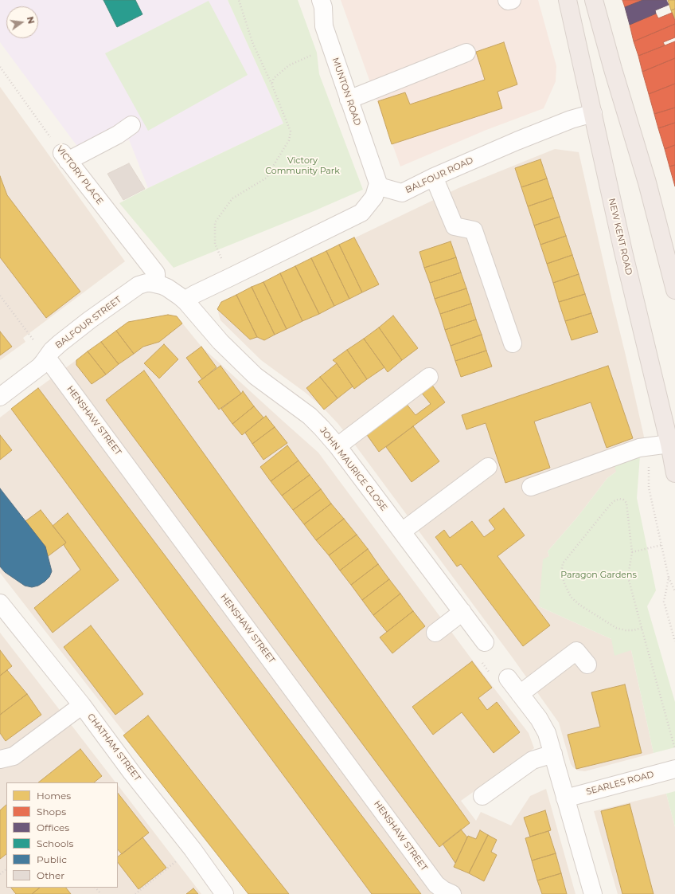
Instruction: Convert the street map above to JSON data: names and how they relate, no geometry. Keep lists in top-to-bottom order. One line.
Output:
{"streets":{"highway":["NEW KENT ROAD"],"street":["MUNTON ROAD","VICTORY PLACE","BALFOUR ROAD","BALFOUR STREET","HENSHAW STREET","JOHN MAURICE CLOSE","CHATHAM STREET","SEARLES ROAD"]},"crossings":[["MUNTON ROAD","BALFOUR ROAD"],["VICTORY PLACE","BALFOUR STREET"],["BALFOUR ROAD","NEW KENT ROAD"],["BALFOUR STREET","HENSHAW STREET"],["BALFOUR STREET","JOHN MAURICE CLOSE"]],"parks":["Victory Community Park","Paragon Gardens"],"legend":["Homes","Shops","Offices","Schools","Public","Other"],"north":"right"}
